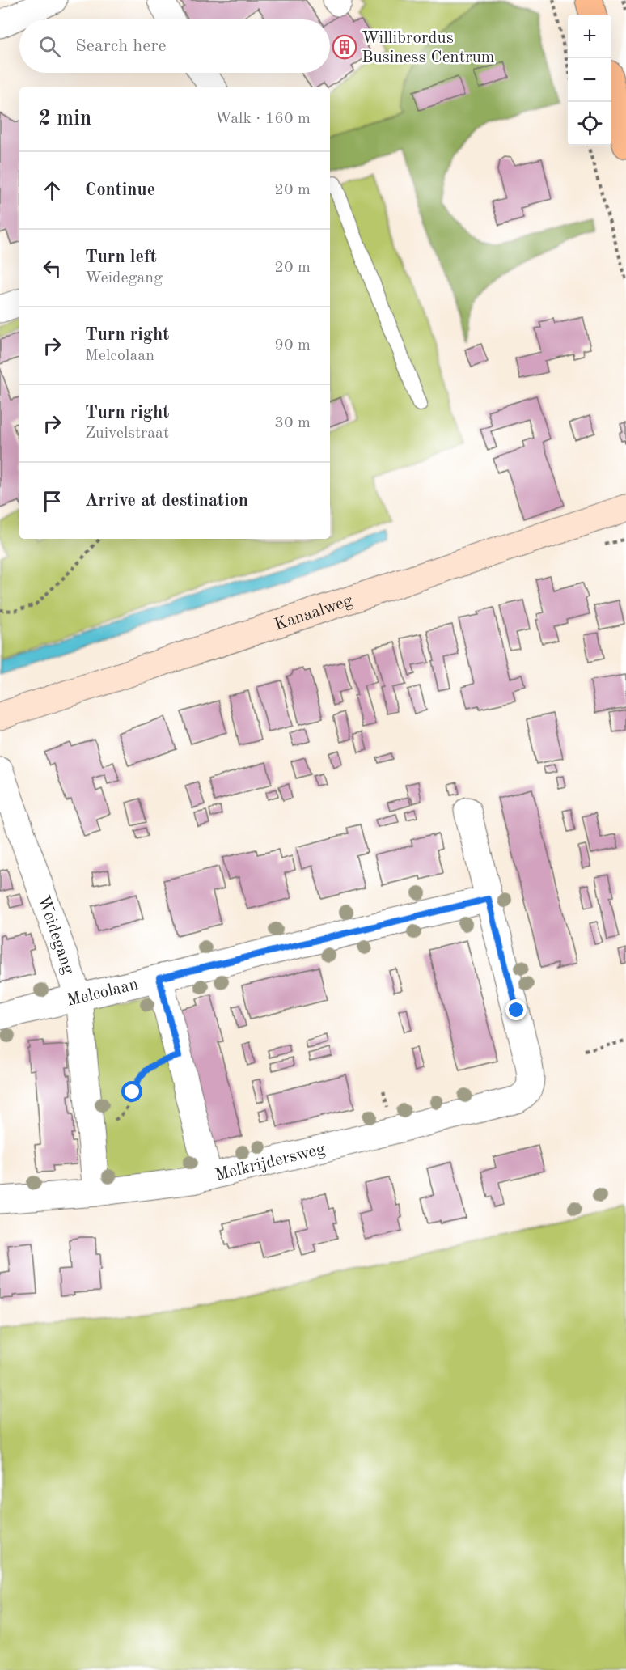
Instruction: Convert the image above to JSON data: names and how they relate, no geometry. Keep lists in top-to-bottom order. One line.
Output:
{"streets":{"street":["Kanaalweg","Weidegang","Melcolaan","Melkrijdersweg"]},"crossings":[["Weidegang","Melcolaan"],["Weidegang","Melkrijdersweg"],["Melcolaan","Melkrijdersweg"]],"places":{"building":["Willibrordus Business Centrum"]},"page":{"map_buttons":["+","−"],"search":"Search here","heading":["2 min","Walk · 160 m"],"list":[["Continue","20 m"],["Turn left","Weidegang","20 m"],["Turn right","Melcolaan","90 m"],["Turn right","Zuivelstraat","30 m"],"Arrive at destination"]}}
